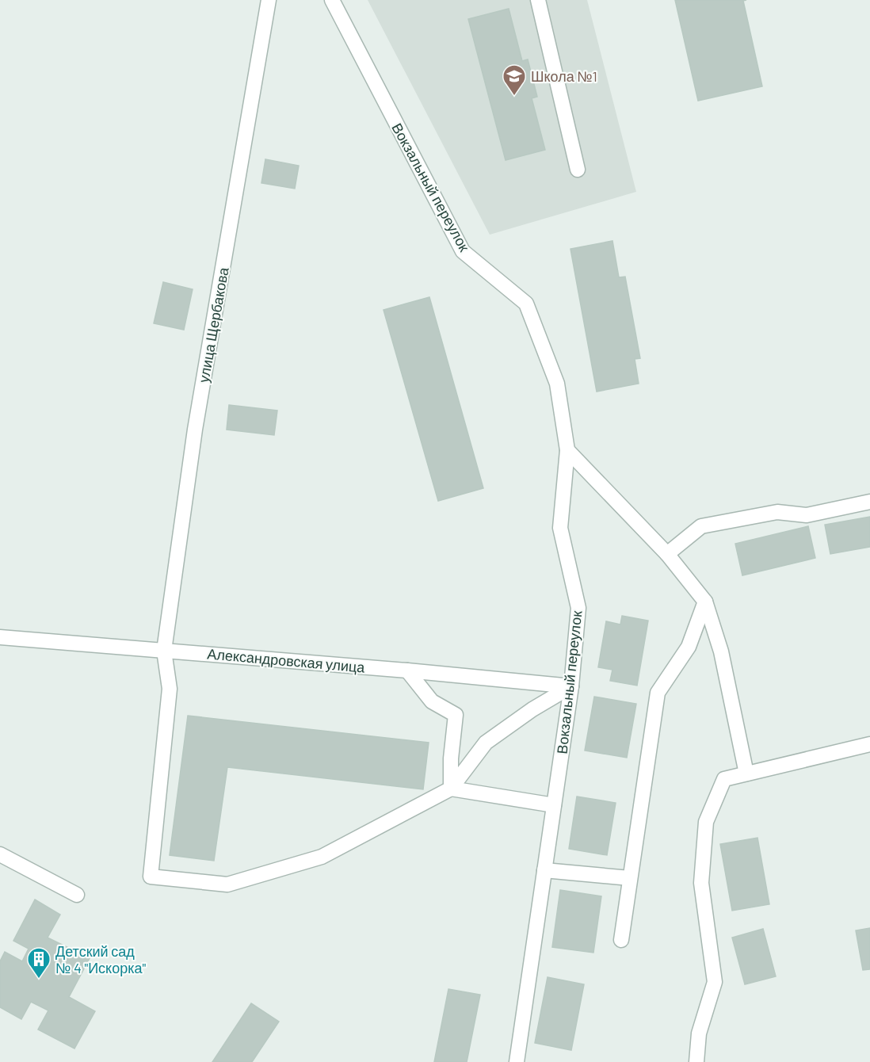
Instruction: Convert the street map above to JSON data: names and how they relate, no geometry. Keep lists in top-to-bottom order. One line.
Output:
{"streets":{"street":["Вокзальный переулок","улица Щербакова","Александровская улица"]},"crossings":[["Вокзальный переулок","Александровская улица"],["улица Щербакова","Александровская улица"]],"places":{"school or university":["Школа №1"],"building":["Детский сад № 4 \"Искорка\""]}}
